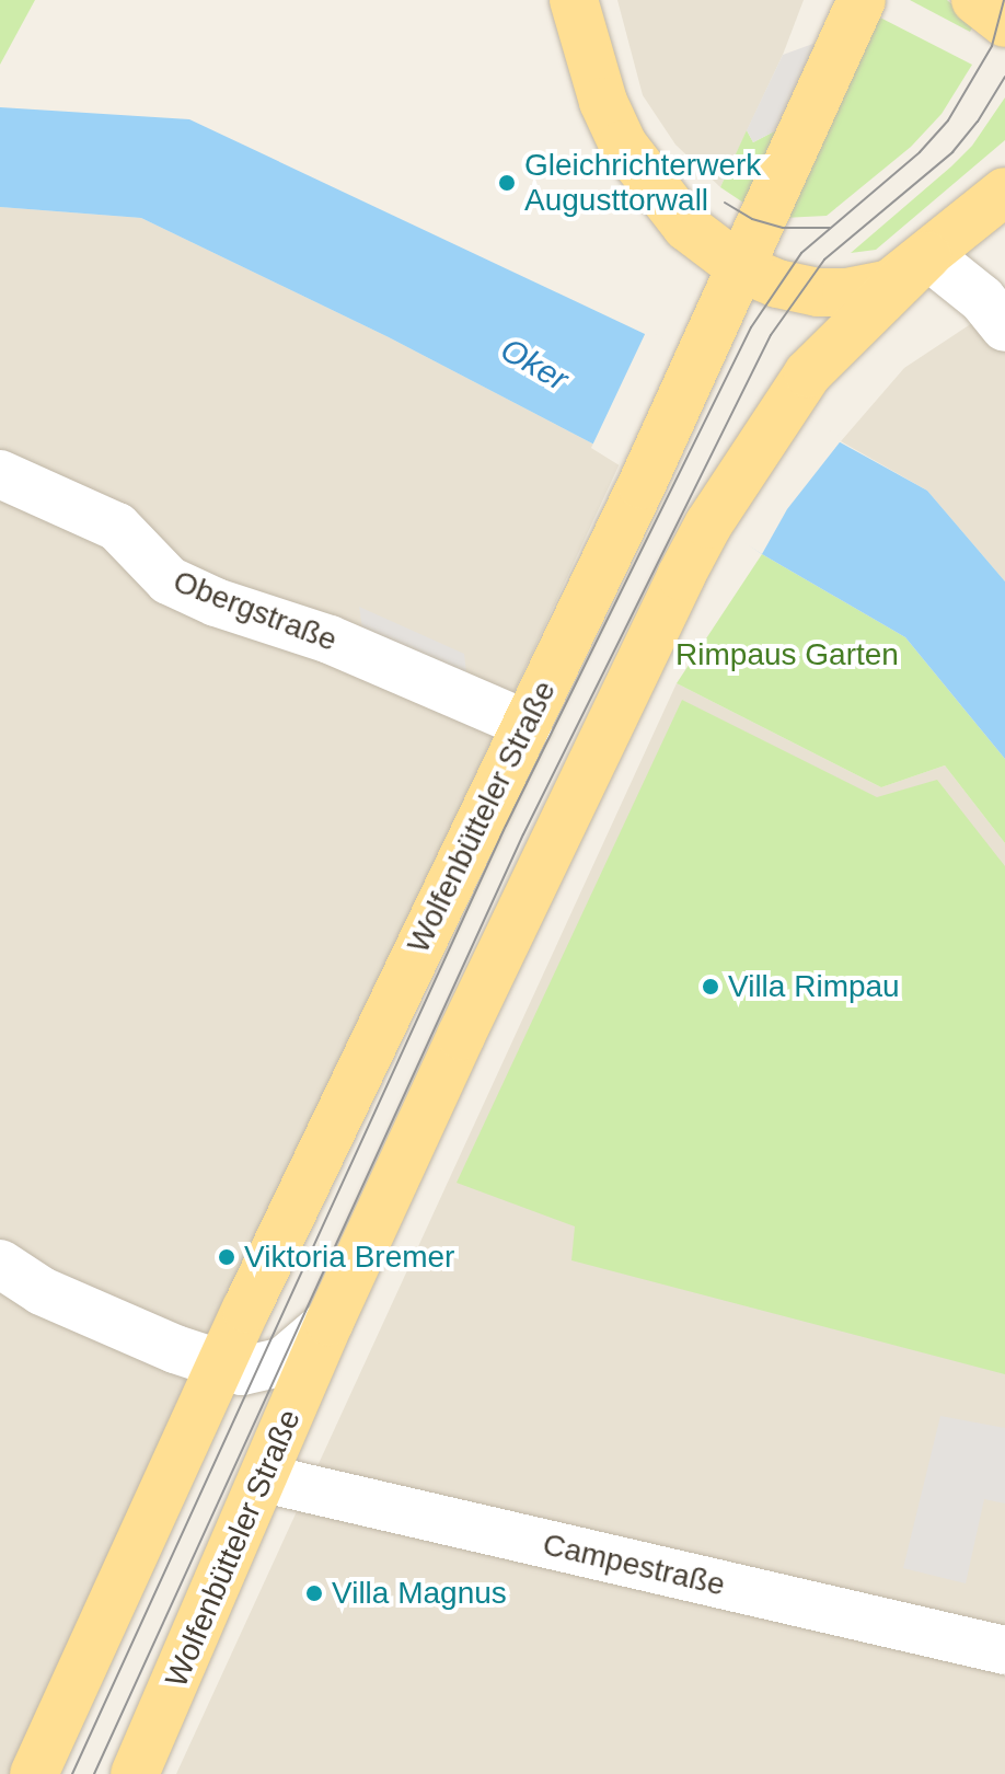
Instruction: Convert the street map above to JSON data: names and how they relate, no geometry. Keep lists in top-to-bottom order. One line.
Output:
{"streets":{"main road":["Wolfenbütteler Straße"],"street":["Obergstraße","Campestraße"]},"crossings":[["Obergstraße","Wolfenbütteler Straße"],["Wolfenbütteler Straße","Campestraße"]],"water":["Oker"],"parks":["Rimpaus Garten"],"places":["Gleichrichterwerk Augusttorwall","Villa Rimpau","Viktoria Bremer","Villa Magnus"]}
